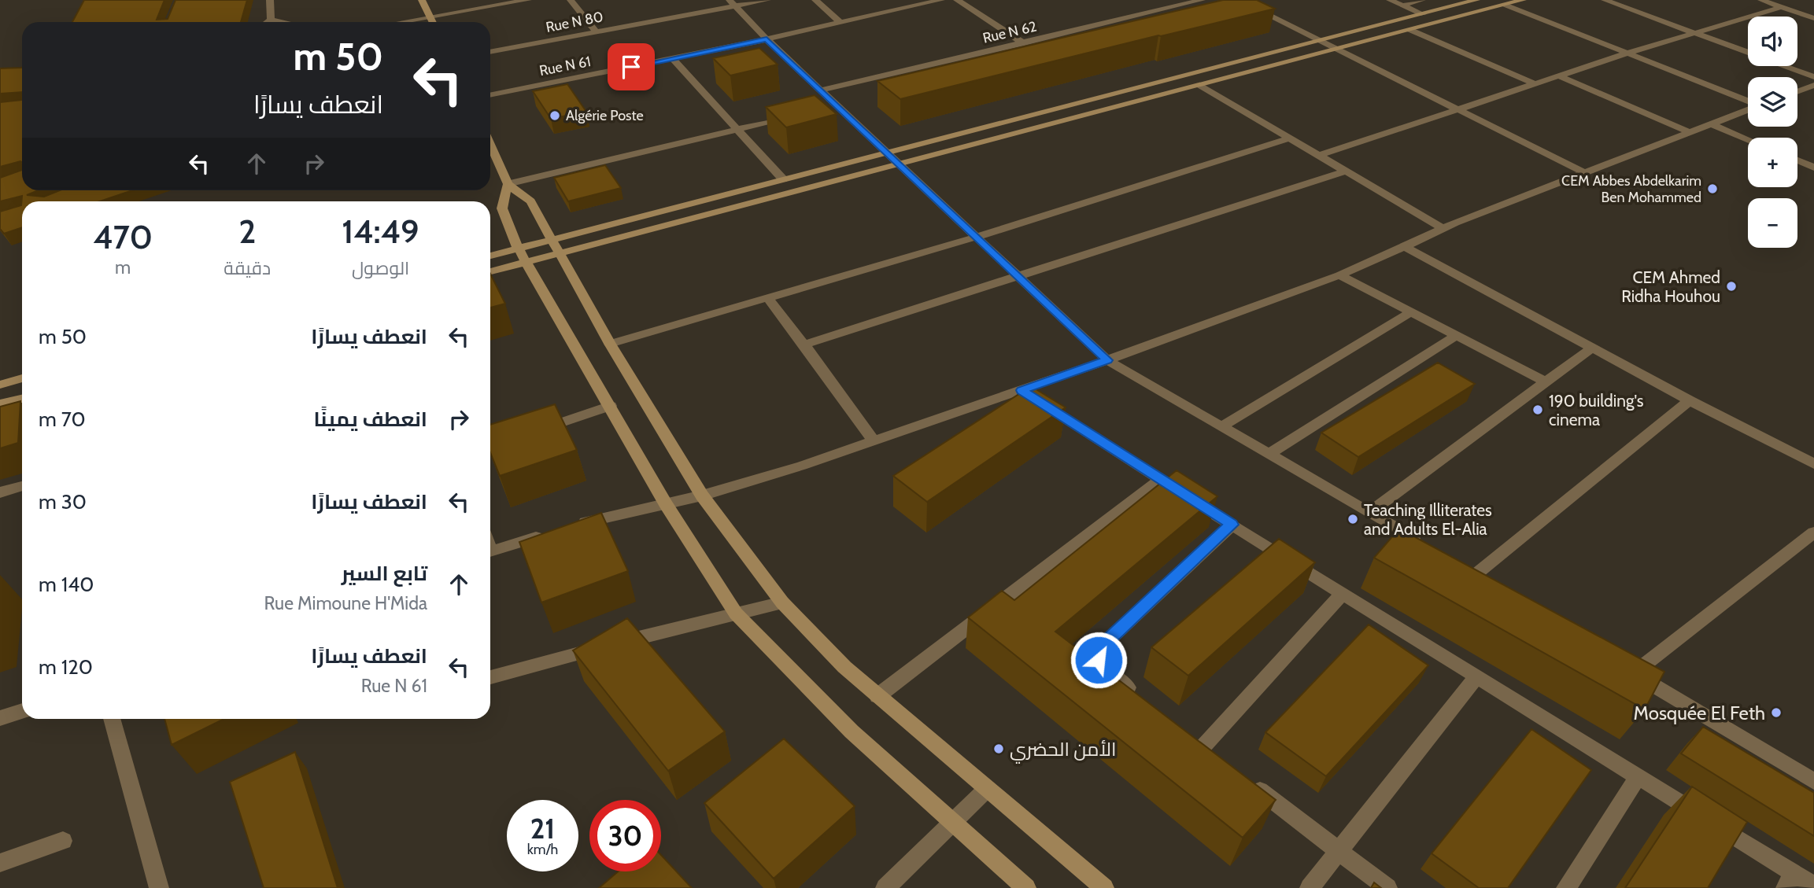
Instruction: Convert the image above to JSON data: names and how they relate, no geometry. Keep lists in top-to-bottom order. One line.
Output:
{"streets":{"street":["Rue N 80","Rue N 62","Rue N 61"]},"places":["Algérie Poste","CEM Abbes Abdelkarim Ben Mohammed","CEM Ahmed Ridha Houhou","190 building's cinema","Teaching Illiterates and Adults El-Alia","Mosquée El Feth","الأمن الحضري"],"page":{"map_buttons":["+","−"],"turn":["50 m","انعطف يسارًا"],"eta":["14:49","الوصول","2","دقيقة","470","m"],"list":[{"name":"انعطف يسارًا","value":"50 m"},{"name":"انعطف يمينًا","value":"70 m"},{"name":"انعطف يسارًا","value":"30 m"},{"name":"تابع السير","note":"Rue Mimoune H'Mida","value":"140 m"},{"name":"انعطف يسارًا","note":"Rue N 61","value":"120 m"}],"speed":"21 km/h","limit":"30"}}
